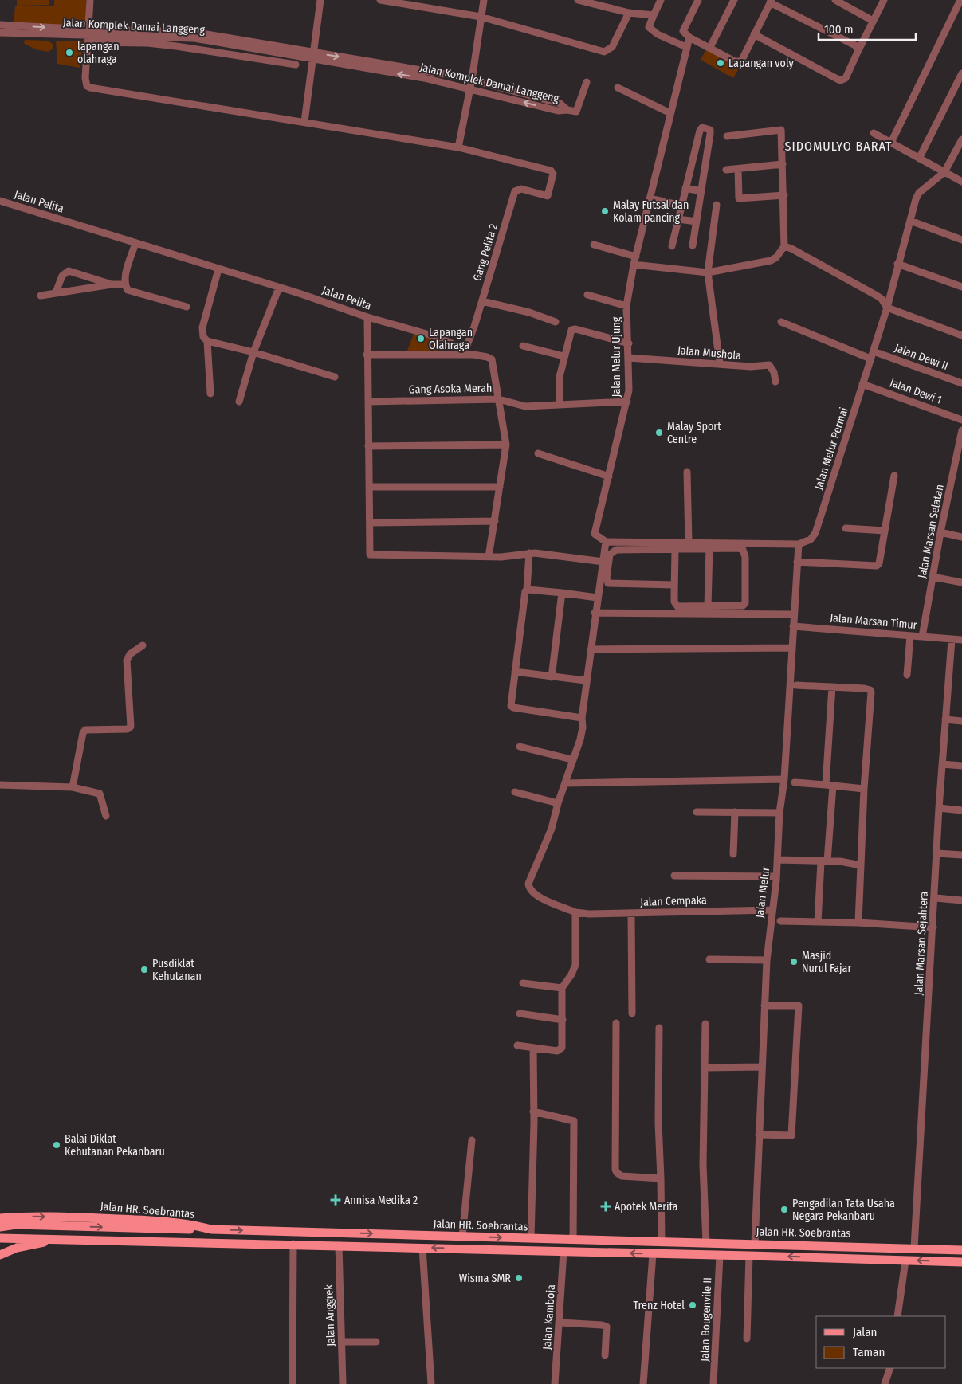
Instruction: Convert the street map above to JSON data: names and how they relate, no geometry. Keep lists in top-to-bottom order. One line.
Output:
{"streets":{"main road":["Jalan HR. Soebrantas"],"street":["Jalan Komplek Damai Langgeng","Jalan Pelita","Gang Pelita 2","Jalan Mushola","Jalan Melur Ujung","Jalan Dewi II","Gang Asoka Merah","Jalan Dewi 1","Jalan Melur Permai","Jalan Marsan Selatan","Jalan Marsan Timur","Jalan Melur","Jalan Cempaka","Jalan Marsan Sejahtera","Jalan Anggrek","Jalan Kamboja","Jalan Bougenvile II"]},"crossings":[["Jalan Pelita","Gang Pelita 2"],["Jalan Pelita","Gang Asoka Merah"],["Jalan Mushola","Jalan Melur Ujung"],["Jalan Melur Ujung","Gang Asoka Merah"],["Jalan Dewi II","Jalan Melur Permai"],["Jalan Dewi 1","Jalan Melur Permai"],["Jalan Melur Permai","Jalan Melur"],["Jalan Marsan Selatan","Jalan Marsan Timur"],["Jalan Marsan Timur","Jalan Melur"],["Jalan Marsan Timur","Jalan Marsan Sejahtera"],["Jalan Melur","Jalan Cempaka"],["Jalan Melur","Jalan HR. Soebrantas"],["Jalan Marsan Sejahtera","Jalan HR. Soebrantas"]],"districts":["SIDOMULYO BARAT"],"places":{"other":["lapangan olahraga","Lapangan voly","Malay Futsal dan Kolam pancing","Lapangan Olahraga","Malay Sport Centre","Masjid Nurul Fajar","Pusdiklat Kehutanan","Balai Diklat Kehutanan Pekanbaru","Pengadilan Tata Usaha Negara Pekanbaru","Wisma SMR","Trenz Hotel"],"health":["Annisa Medika 2","Apotek Merifa"]},"legend":["Jalan","Taman"],"scale_bar":"100 m"}
